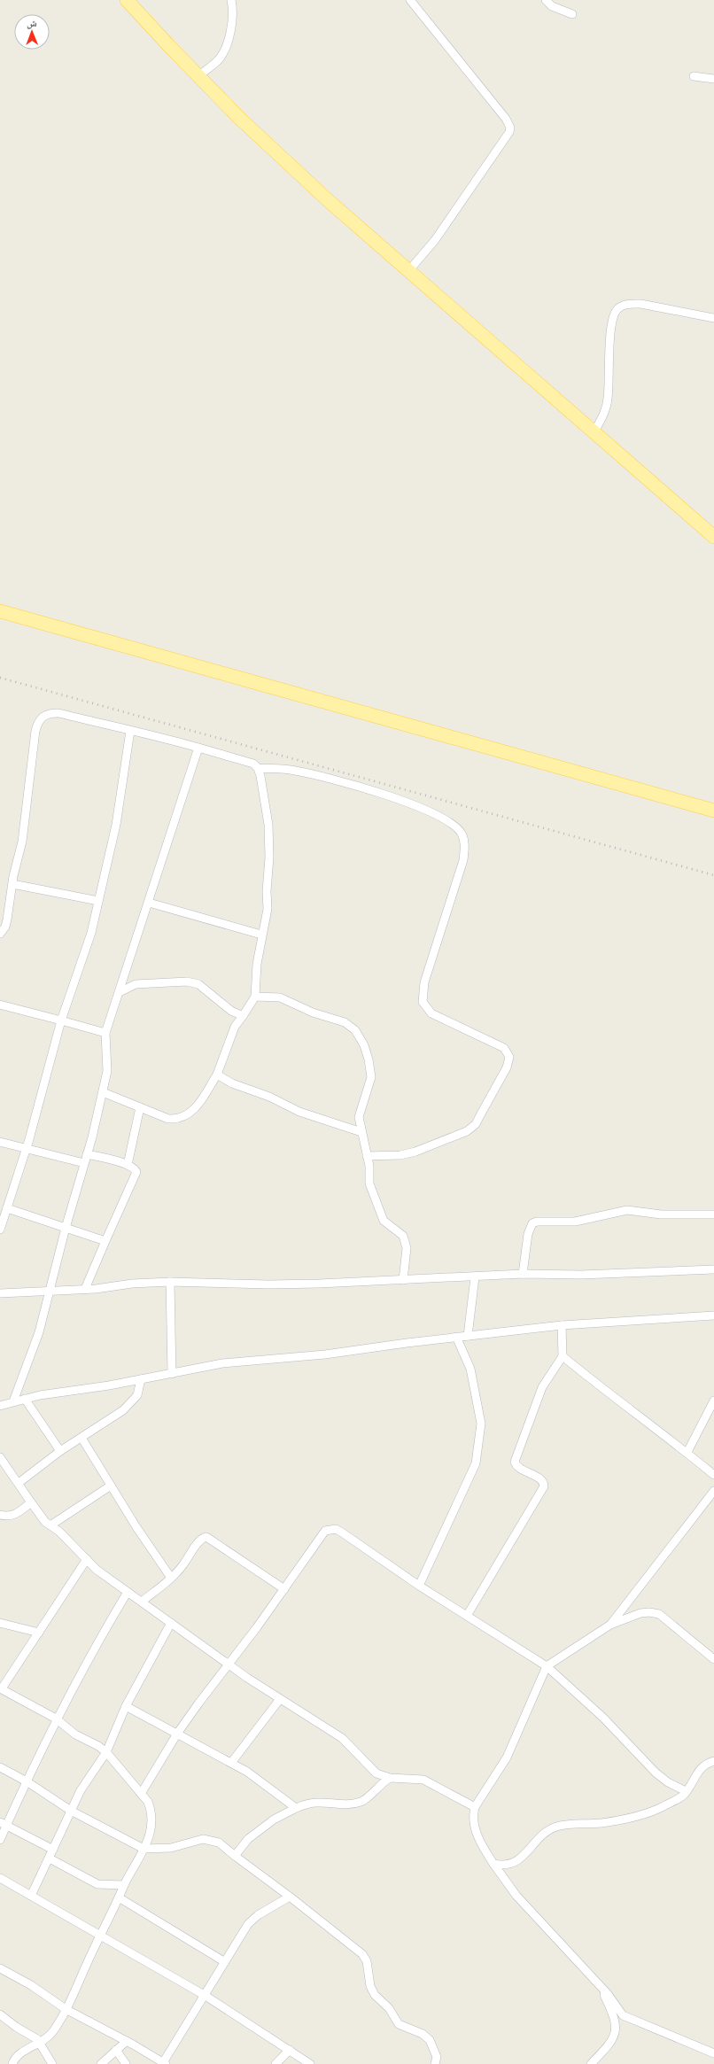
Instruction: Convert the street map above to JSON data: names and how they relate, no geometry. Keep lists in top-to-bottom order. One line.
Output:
{"north":"top"}
